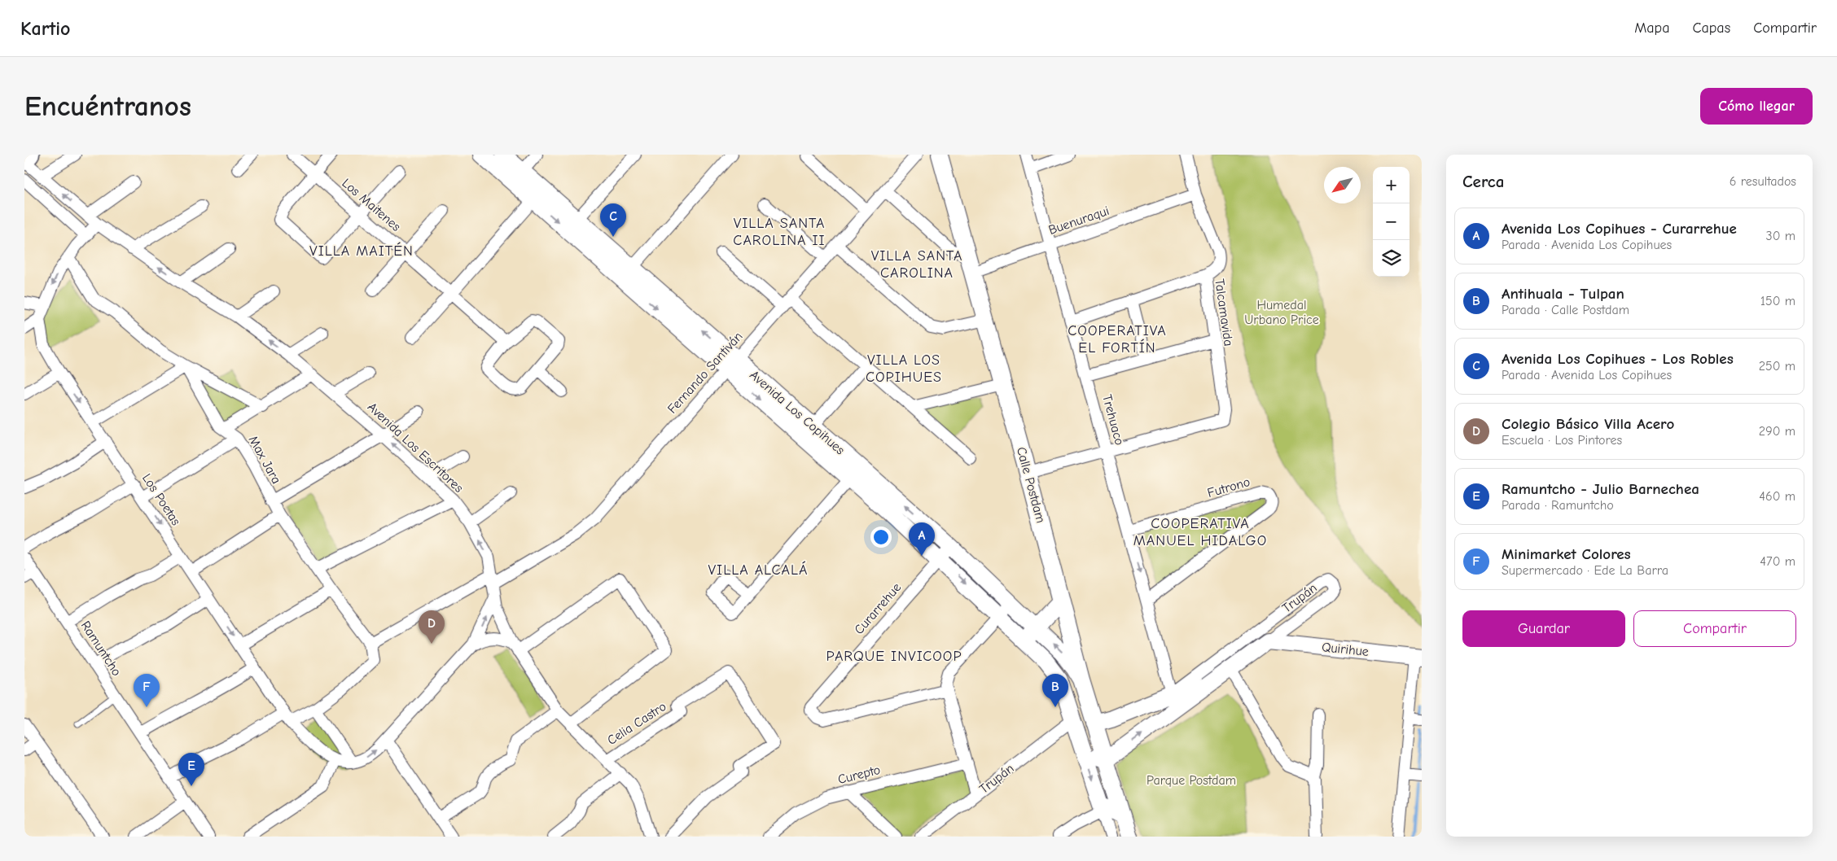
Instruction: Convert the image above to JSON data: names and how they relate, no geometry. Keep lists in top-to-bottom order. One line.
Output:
{"streets":{"main road":["Avenida Los Copihues","Calle Postdam","Trupán","Quirihue"],"street":["Los Maitenes","Buenuraqui","Talcamavida","Fernando Santiván","Trehuaco","Avenida Los Escritores","Max Jara","Futrono","Los Poetas","Curarrehue","Ramuntcho","Celia Castro","Curepto"]},"crossings":[["Buenuraqui","Trehuaco"],["Buenuraqui","Calle Postdam"],["Talcamavida","Trehuaco"],["Fernando Santiván","Avenida Los Copihues"],["Fernando Santiván","Avenida Los Escritores"],["Fernando Santiván","Max Jara"],["Avenida Los Copihues","Calle Postdam"],["Avenida Los Copihues","Curarrehue"],["Trehuaco","Futrono"],["Trehuaco","Trupán"],["Avenida Los Escritores","Celia Castro"],["Max Jara","Los Poetas"],["Calle Postdam","Trupán"],["Trupán","Quirihue"]],"districts":["VILLA SANTA CAROLINA II","VILLA MAITÉN","VILLA SANTA CAROLINA","COOPERATIVA EL FORTÍN","VILLA LOS COPIHUES","COOPERATIVA MANUEL HIDALGO","VILLA ALCALÁ","PARQUE INVICOOP"],"parks":["Humedal Urbano Price","Parque Postdam"],"north":"bottom left","page":{"header":"Kartio","nav":["Mapa","Capas","Compartir"],"buttons":["Cómo llegar",["Guardar","Compartir"]],"title":"Encuéntranos","heading":["Cerca","6 resultados"],"map_buttons":["+","−"],"pins":["C","A","D","B","F","E"],"list":[{"mark":"A","name":"Avenida Los Copihues - Curarrehue","note":"Parada · Avenida Los Copihues","value":"30 m"},{"mark":"B","name":"Antihuala - Tulpan","note":"Parada · Calle Postdam","value":"150 m"},{"mark":"C","name":"Avenida Los Copihues - Los Robles","note":"Parada · Avenida Los Copihues","value":"250 m"},{"mark":"D","name":"Colegio Básico Villa Acero","note":"Escuela · Los Pintores","value":"290 m"},{"mark":"E","name":"Ramuntcho - Julio Barnechea","note":"Parada · Ramuntcho","value":"460 m"},{"mark":"F","name":"Minimarket Colores","note":"Supermercado · Ede La Barra","value":"470 m"}]}}
